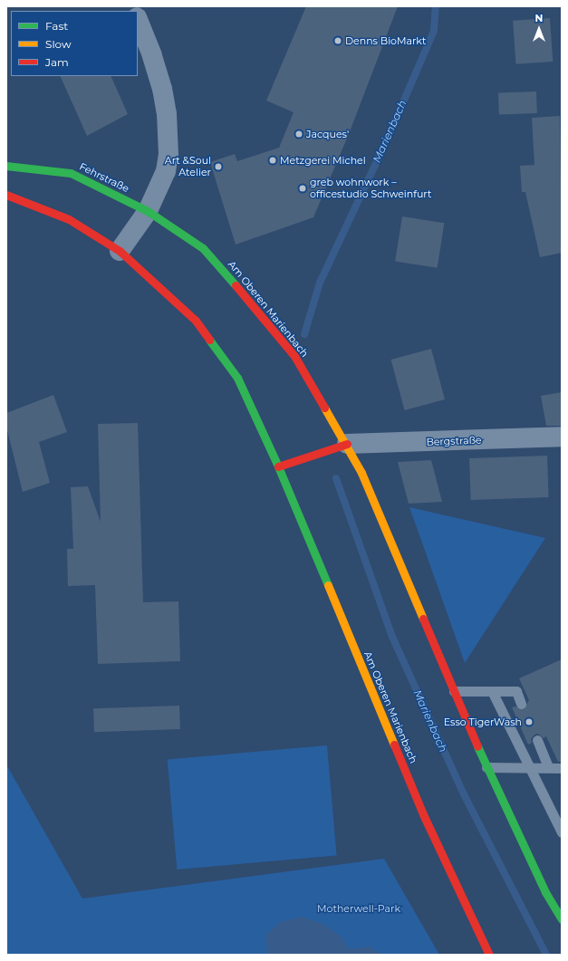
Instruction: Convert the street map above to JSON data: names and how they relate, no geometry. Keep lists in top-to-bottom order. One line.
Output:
{"streets":{"main road":["Fehrstraße","Am Oberen Marienbach"],"street":["Bergstraße"]},"crossings":[["Fehrstraße","Am Oberen Marienbach"],["Am Oberen Marienbach","Bergstraße"]],"water":["Marienbach"],"parks":["Motherwell-Park"],"places":["Denns BioMarkt","Jacques'","Metzgerei Michel","Art &Soul Atelier","greb wohnwork – officestudio Schweinfurt","Esso TigerWash"],"legend":["Fast","Slow","Jam"],"north":"top"}
